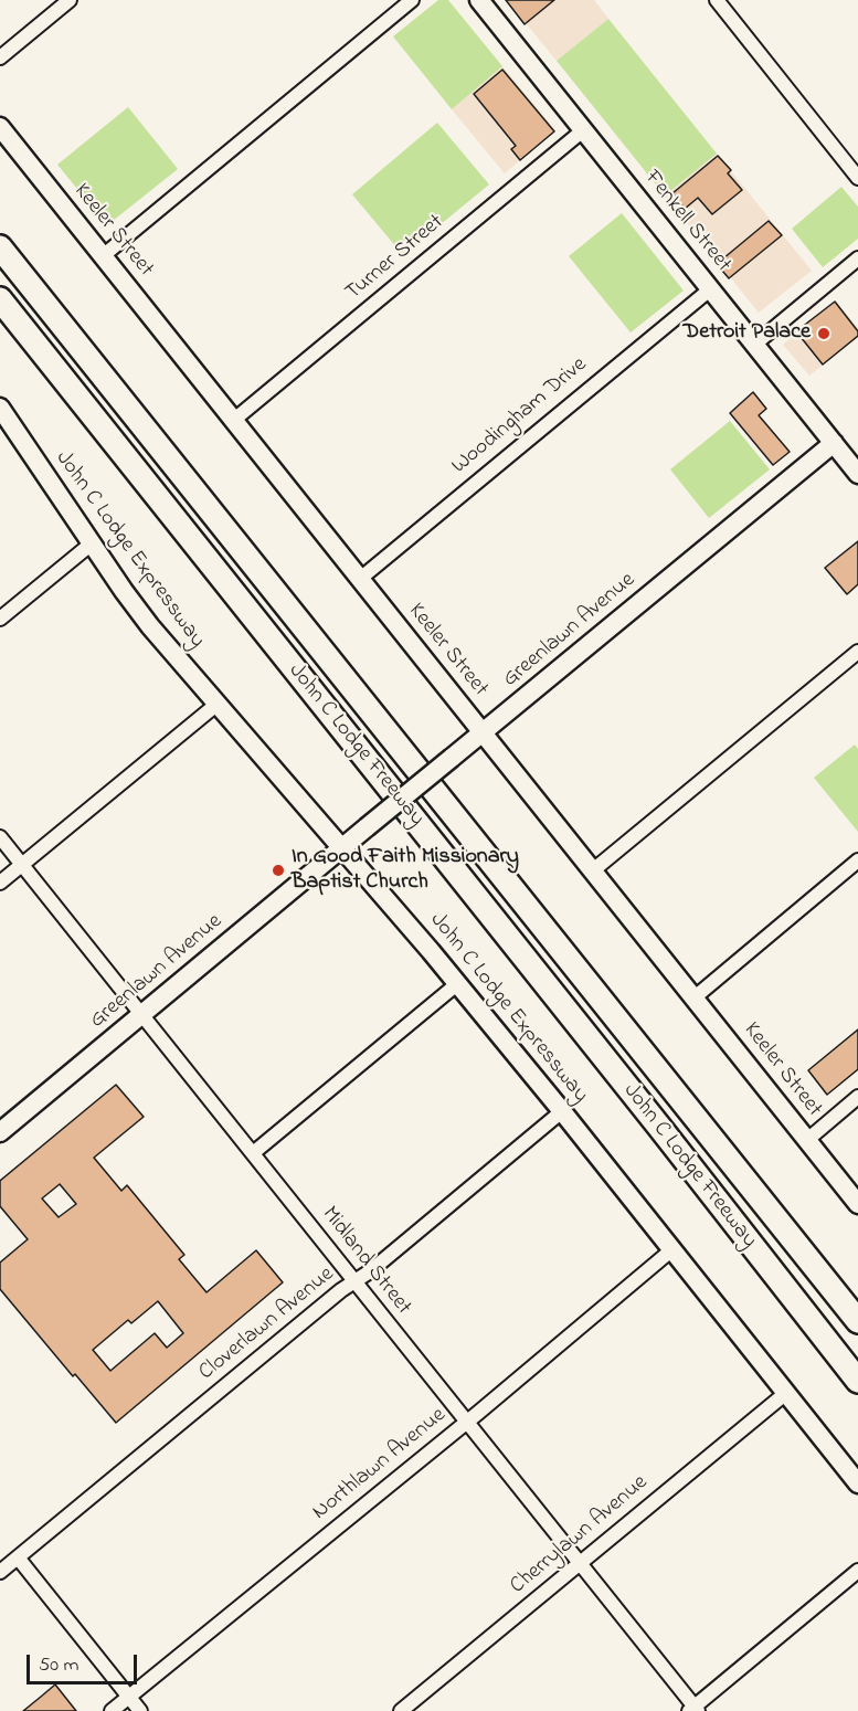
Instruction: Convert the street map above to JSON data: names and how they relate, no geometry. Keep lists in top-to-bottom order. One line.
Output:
{"streets":{"highway":["John C Lodge Freeway"],"main road":["Fenkell Street","Keeler Street","John C Lodge Expressway","Greenlawn Avenue"],"street":["Turner Street","Woodingham Drive","Midland Street","Cloverlawn Avenue","Northlawn Avenue","Cherrylawn Avenue"]},"crossings":[["Fenkell Street","Turner Street"],["Fenkell Street","Woodingham Drive"],["Fenkell Street","Greenlawn Avenue"],["Keeler Street","Turner Street"],["Keeler Street","Woodingham Drive"],["Keeler Street","Greenlawn Avenue"],["John C Lodge Expressway","Greenlawn Avenue"],["John C Lodge Expressway","Cloverlawn Avenue"],["John C Lodge Expressway","Northlawn Avenue"],["John C Lodge Expressway","Cherrylawn Avenue"],["Greenlawn Avenue","Midland Street"],["Midland Street","Cloverlawn Avenue"],["Midland Street","Northlawn Avenue"],["Midland Street","Cherrylawn Avenue"]],"places":["Detroit Palace","In Good Faith Missionary Baptist Church"],"scale_bar":"50 m"}
